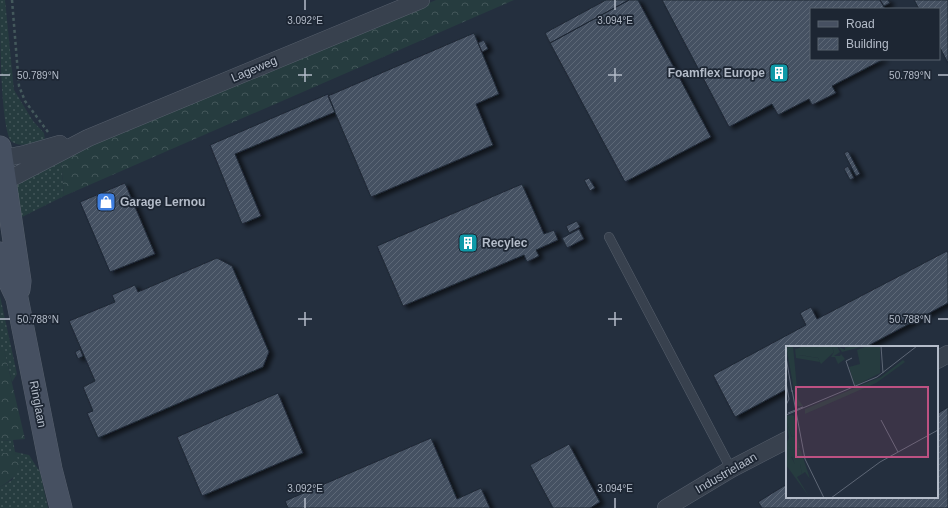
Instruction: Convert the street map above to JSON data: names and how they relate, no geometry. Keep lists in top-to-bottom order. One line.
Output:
{"streets":{"main road":["Ringlaan"],"street":["Lageweg","Industrielaan"]},"crossings":[["Lageweg","Ringlaan"]],"places":{"building":["Foamflex Europe","Recylec"],"shop":["Garage Lernou"]},"legend":["Road","Building"],"coordinates":["3.092°E","3.094°E","50.789°N","50.788°N"]}
